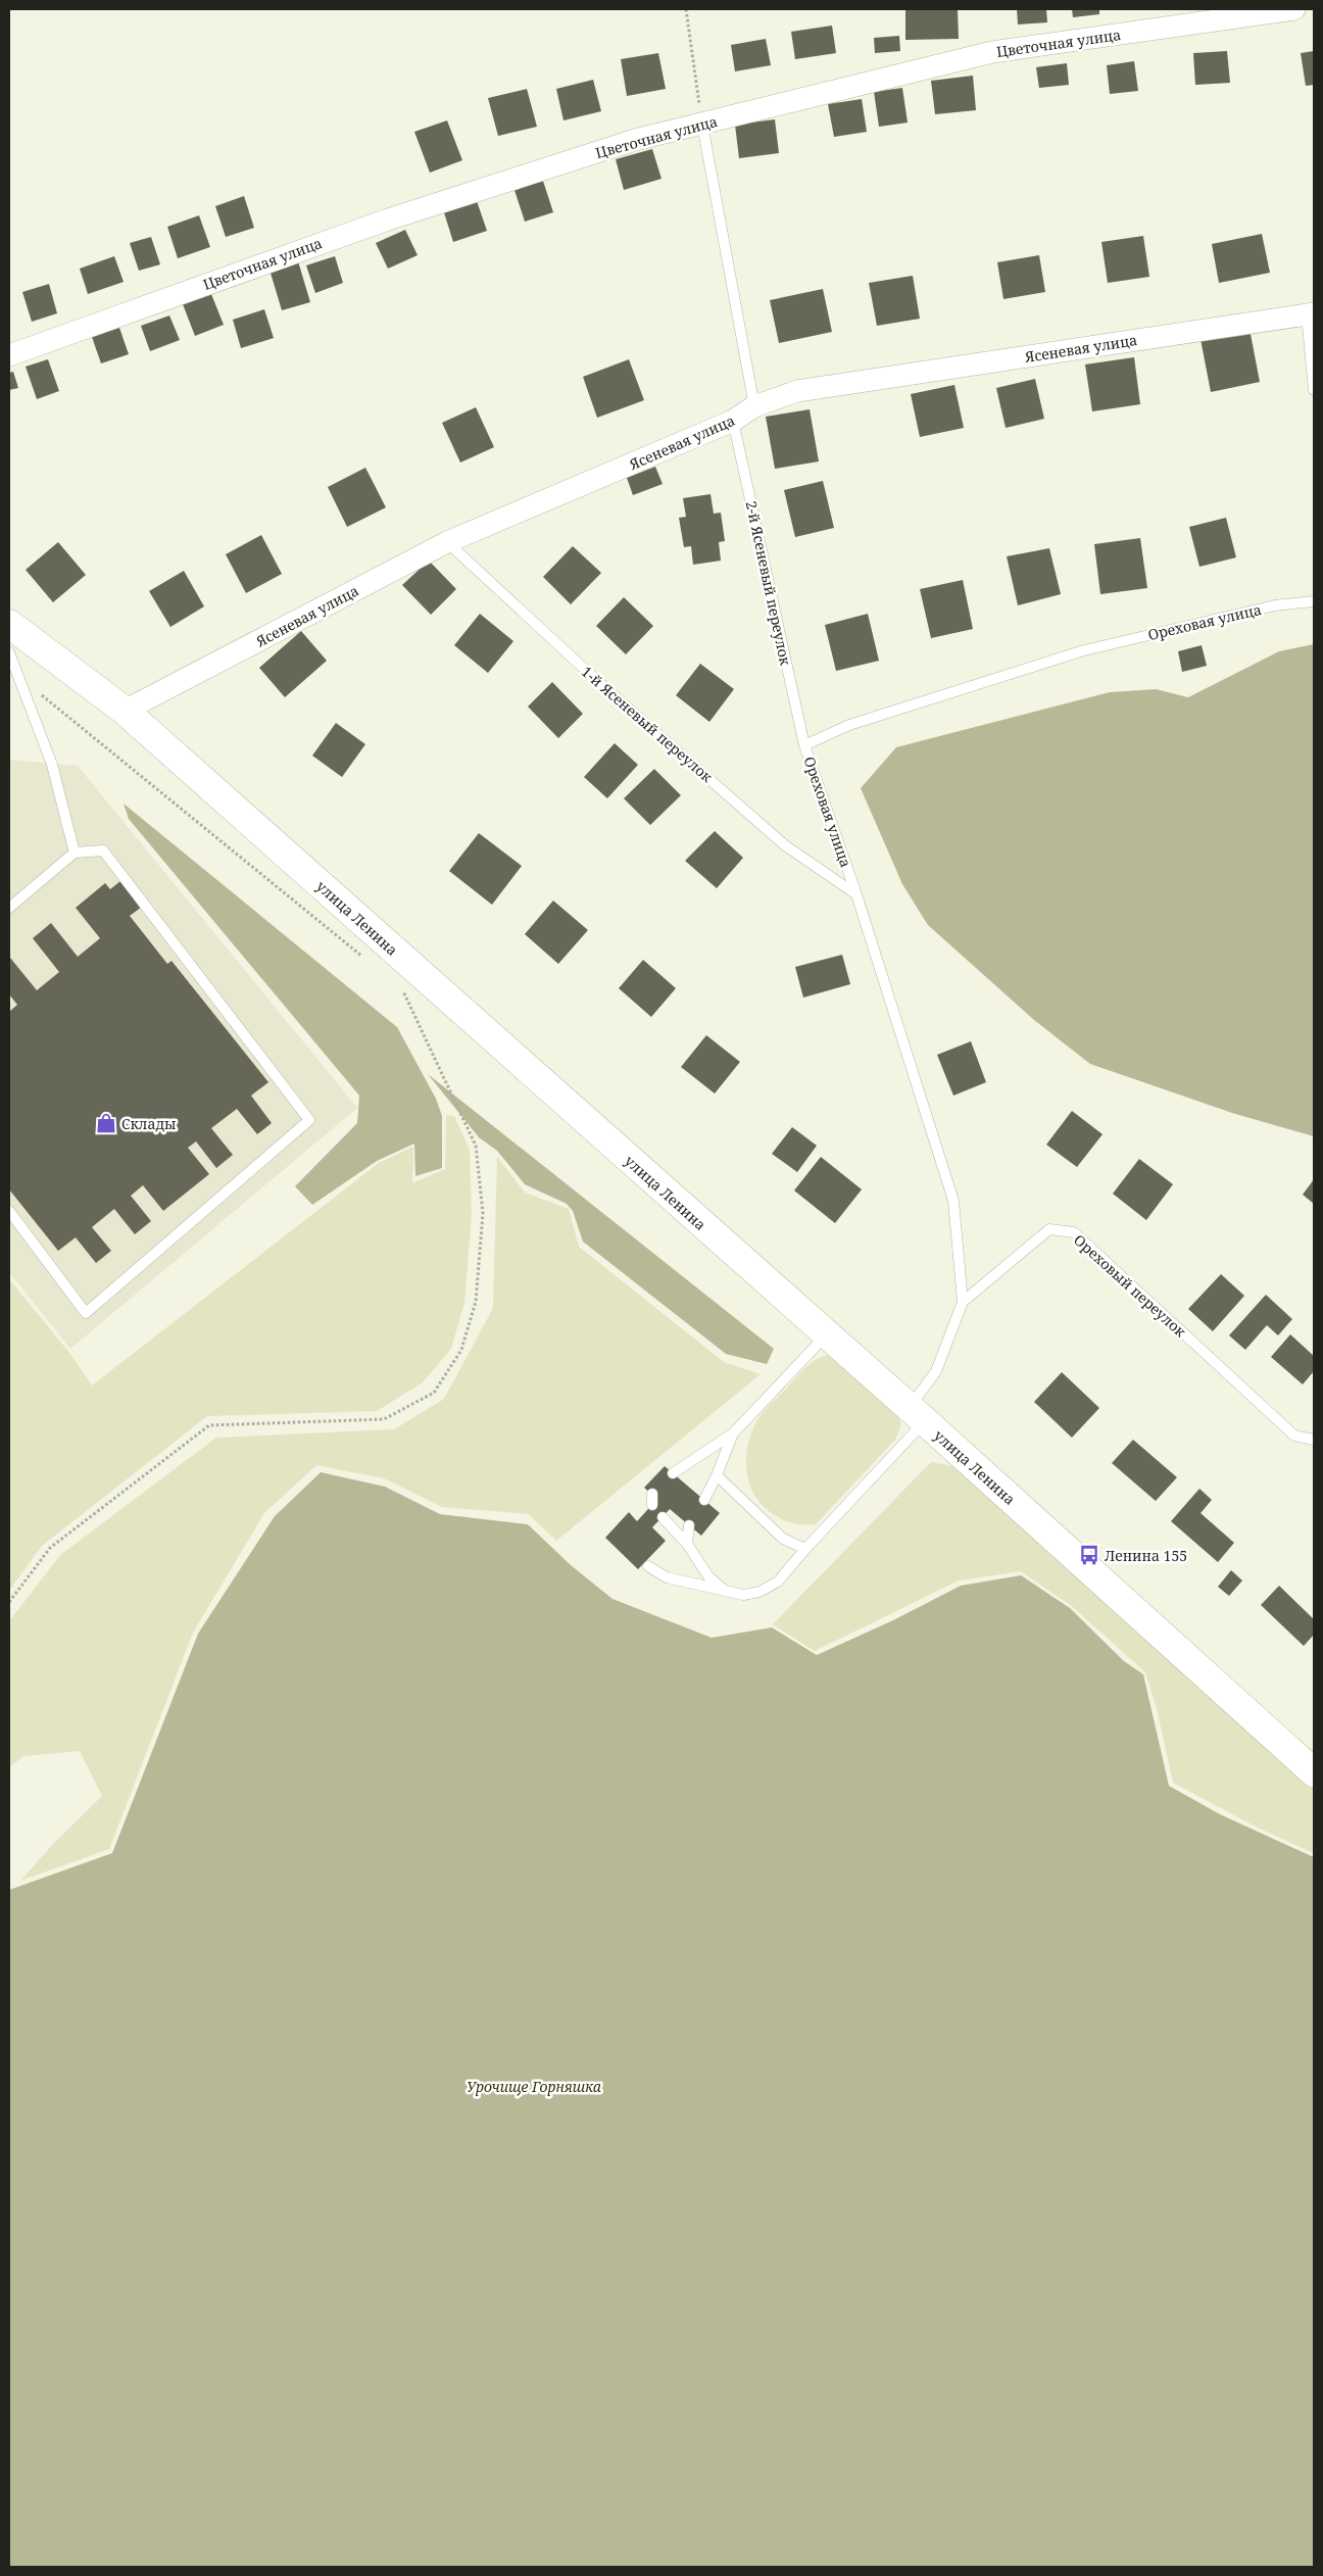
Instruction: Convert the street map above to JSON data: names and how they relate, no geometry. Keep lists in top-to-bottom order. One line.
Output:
{"streets":{"main road":["улица Ленина"],"street":["Цветочная улица","Ясеневая улица"],"lane":["2-й Ясеневый переулок","Ореховая улица","1-й Ясеневый переулок","Ореховый переулок"]},"crossings":[["Ясеневая улица","2-й Ясеневый переулок"],["Ясеневая улица","1-й Ясеневый переулок"],["Ясеневая улица","улица Ленина"],["2-й Ясеневый переулок","Ореховая улица"],["Ореховая улица","1-й Ясеневый переулок"],["Ореховая улица","Ореховый переулок"],["улица Ленина","Ореховый переулок"]],"parks":["Урочище Горняшка"],"places":{"shop":["Склады"],"bus stop":["Ленина 155"]}}
